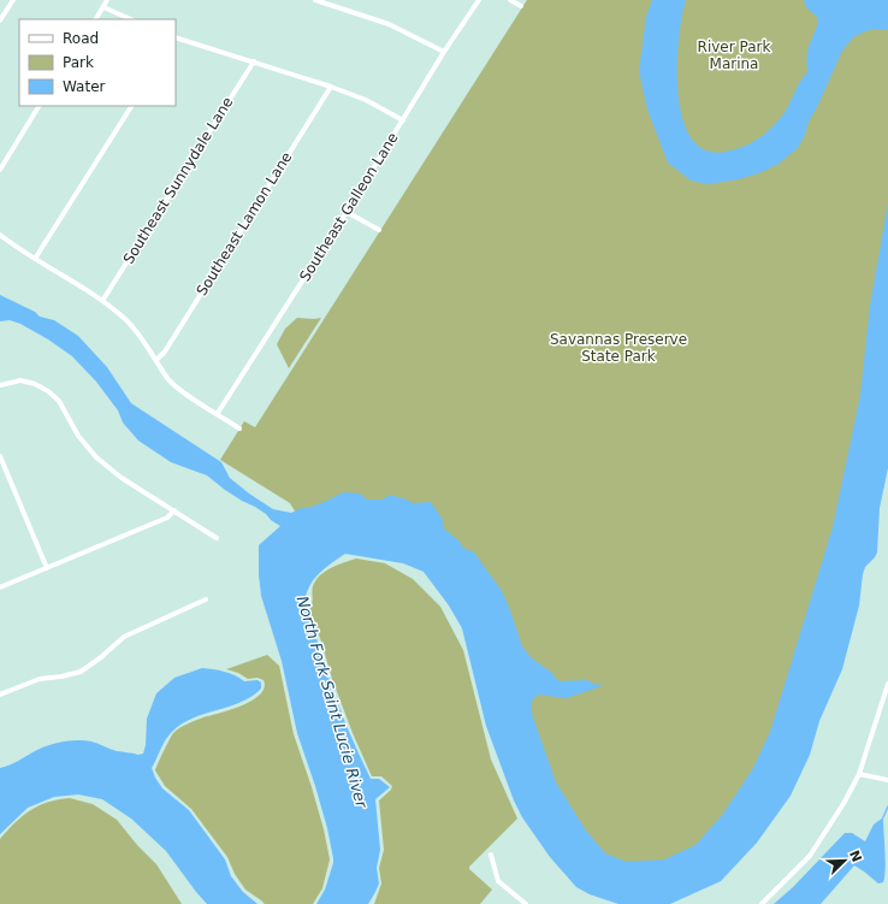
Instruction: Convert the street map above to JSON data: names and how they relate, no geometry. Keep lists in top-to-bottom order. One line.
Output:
{"streets":{"street":["Southeast Sunnydale Lane","Southeast Galleon Lane","Southeast Lamon Lane"]},"water":["North Fork Saint Lucie River"],"parks":["River Park Marina","Savannas Preserve State Park"],"legend":["Road","Park","Water"],"north":"top right"}
